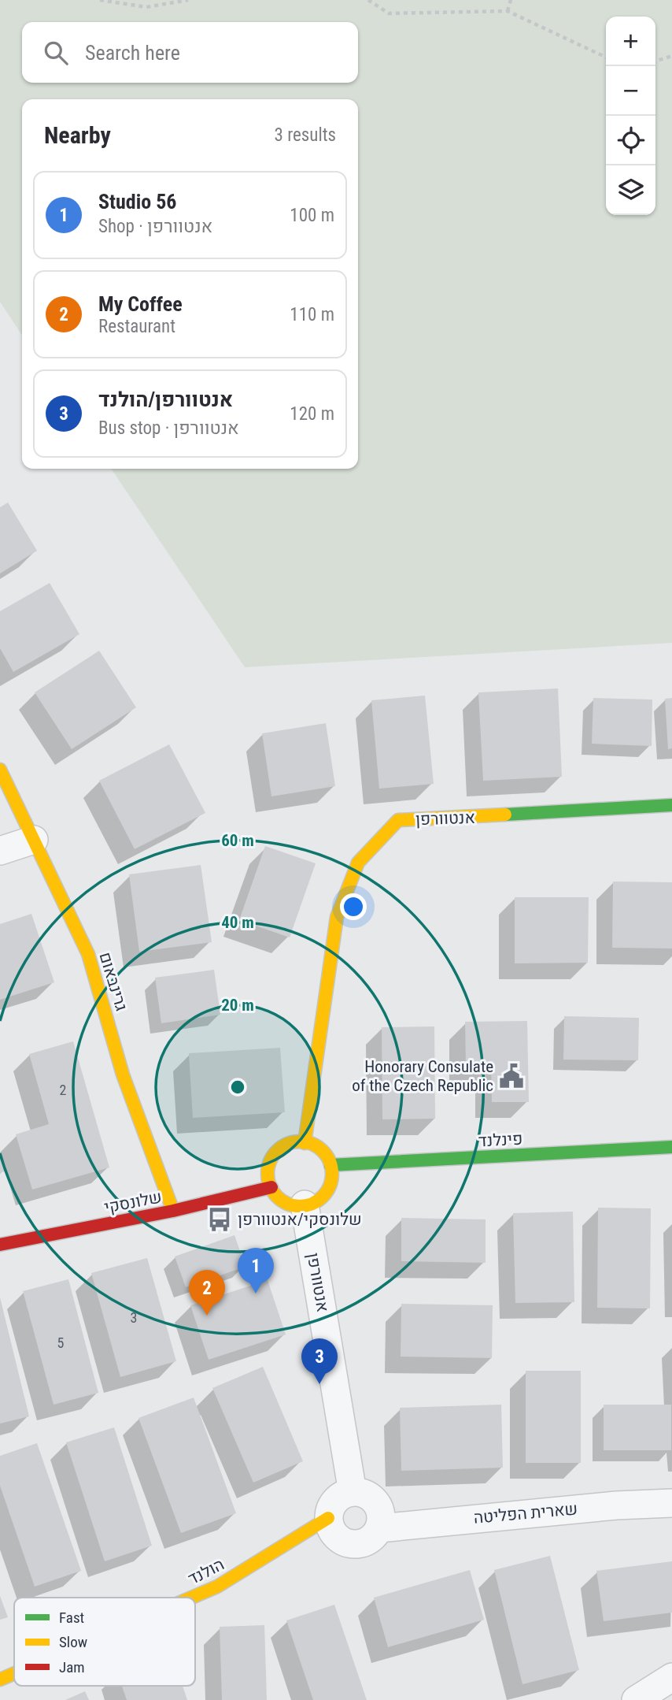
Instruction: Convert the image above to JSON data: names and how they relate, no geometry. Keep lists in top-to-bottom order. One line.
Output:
{"streets":{"street":["אנטוורפן","גרינבאום","פינלנד","שלונסקי","שארית הפליטה","הולנד"]},"crossings":[["אנטוורפן","פינלנד"],["אנטוורפן","שלונסקי"],["אנטוורפן","שארית הפליטה"],["אנטוורפן","הולנד"],["גרינבאום","שלונסקי"],["פינלנד","שלונסקי"],["שארית הפליטה","הולנד"]],"places":{"public building":["Honorary Consulate of the Czech Republic"],"bus stop":["שלונסקי/אנטוורפן"]},"house_numbers":["2","3","5"],"legend":["Fast","Slow","Jam"],"page":{"map_buttons":["+","−"],"search":"Search here","heading":["Nearby","3 results"],"list":[{"mark":"1","name":"Studio 56","note":"Shop · אנטוורפן","value":"100 m"},{"mark":"2","name":"My Coffee","note":"Restaurant","value":"110 m"},{"mark":"3","name":"אנטוורפן/הולנד","note":"Bus stop · אנטוורפן","value":"120 m"}],"pins":["1","2","3"]},"rings":["60 m","40 m","20 m"]}
